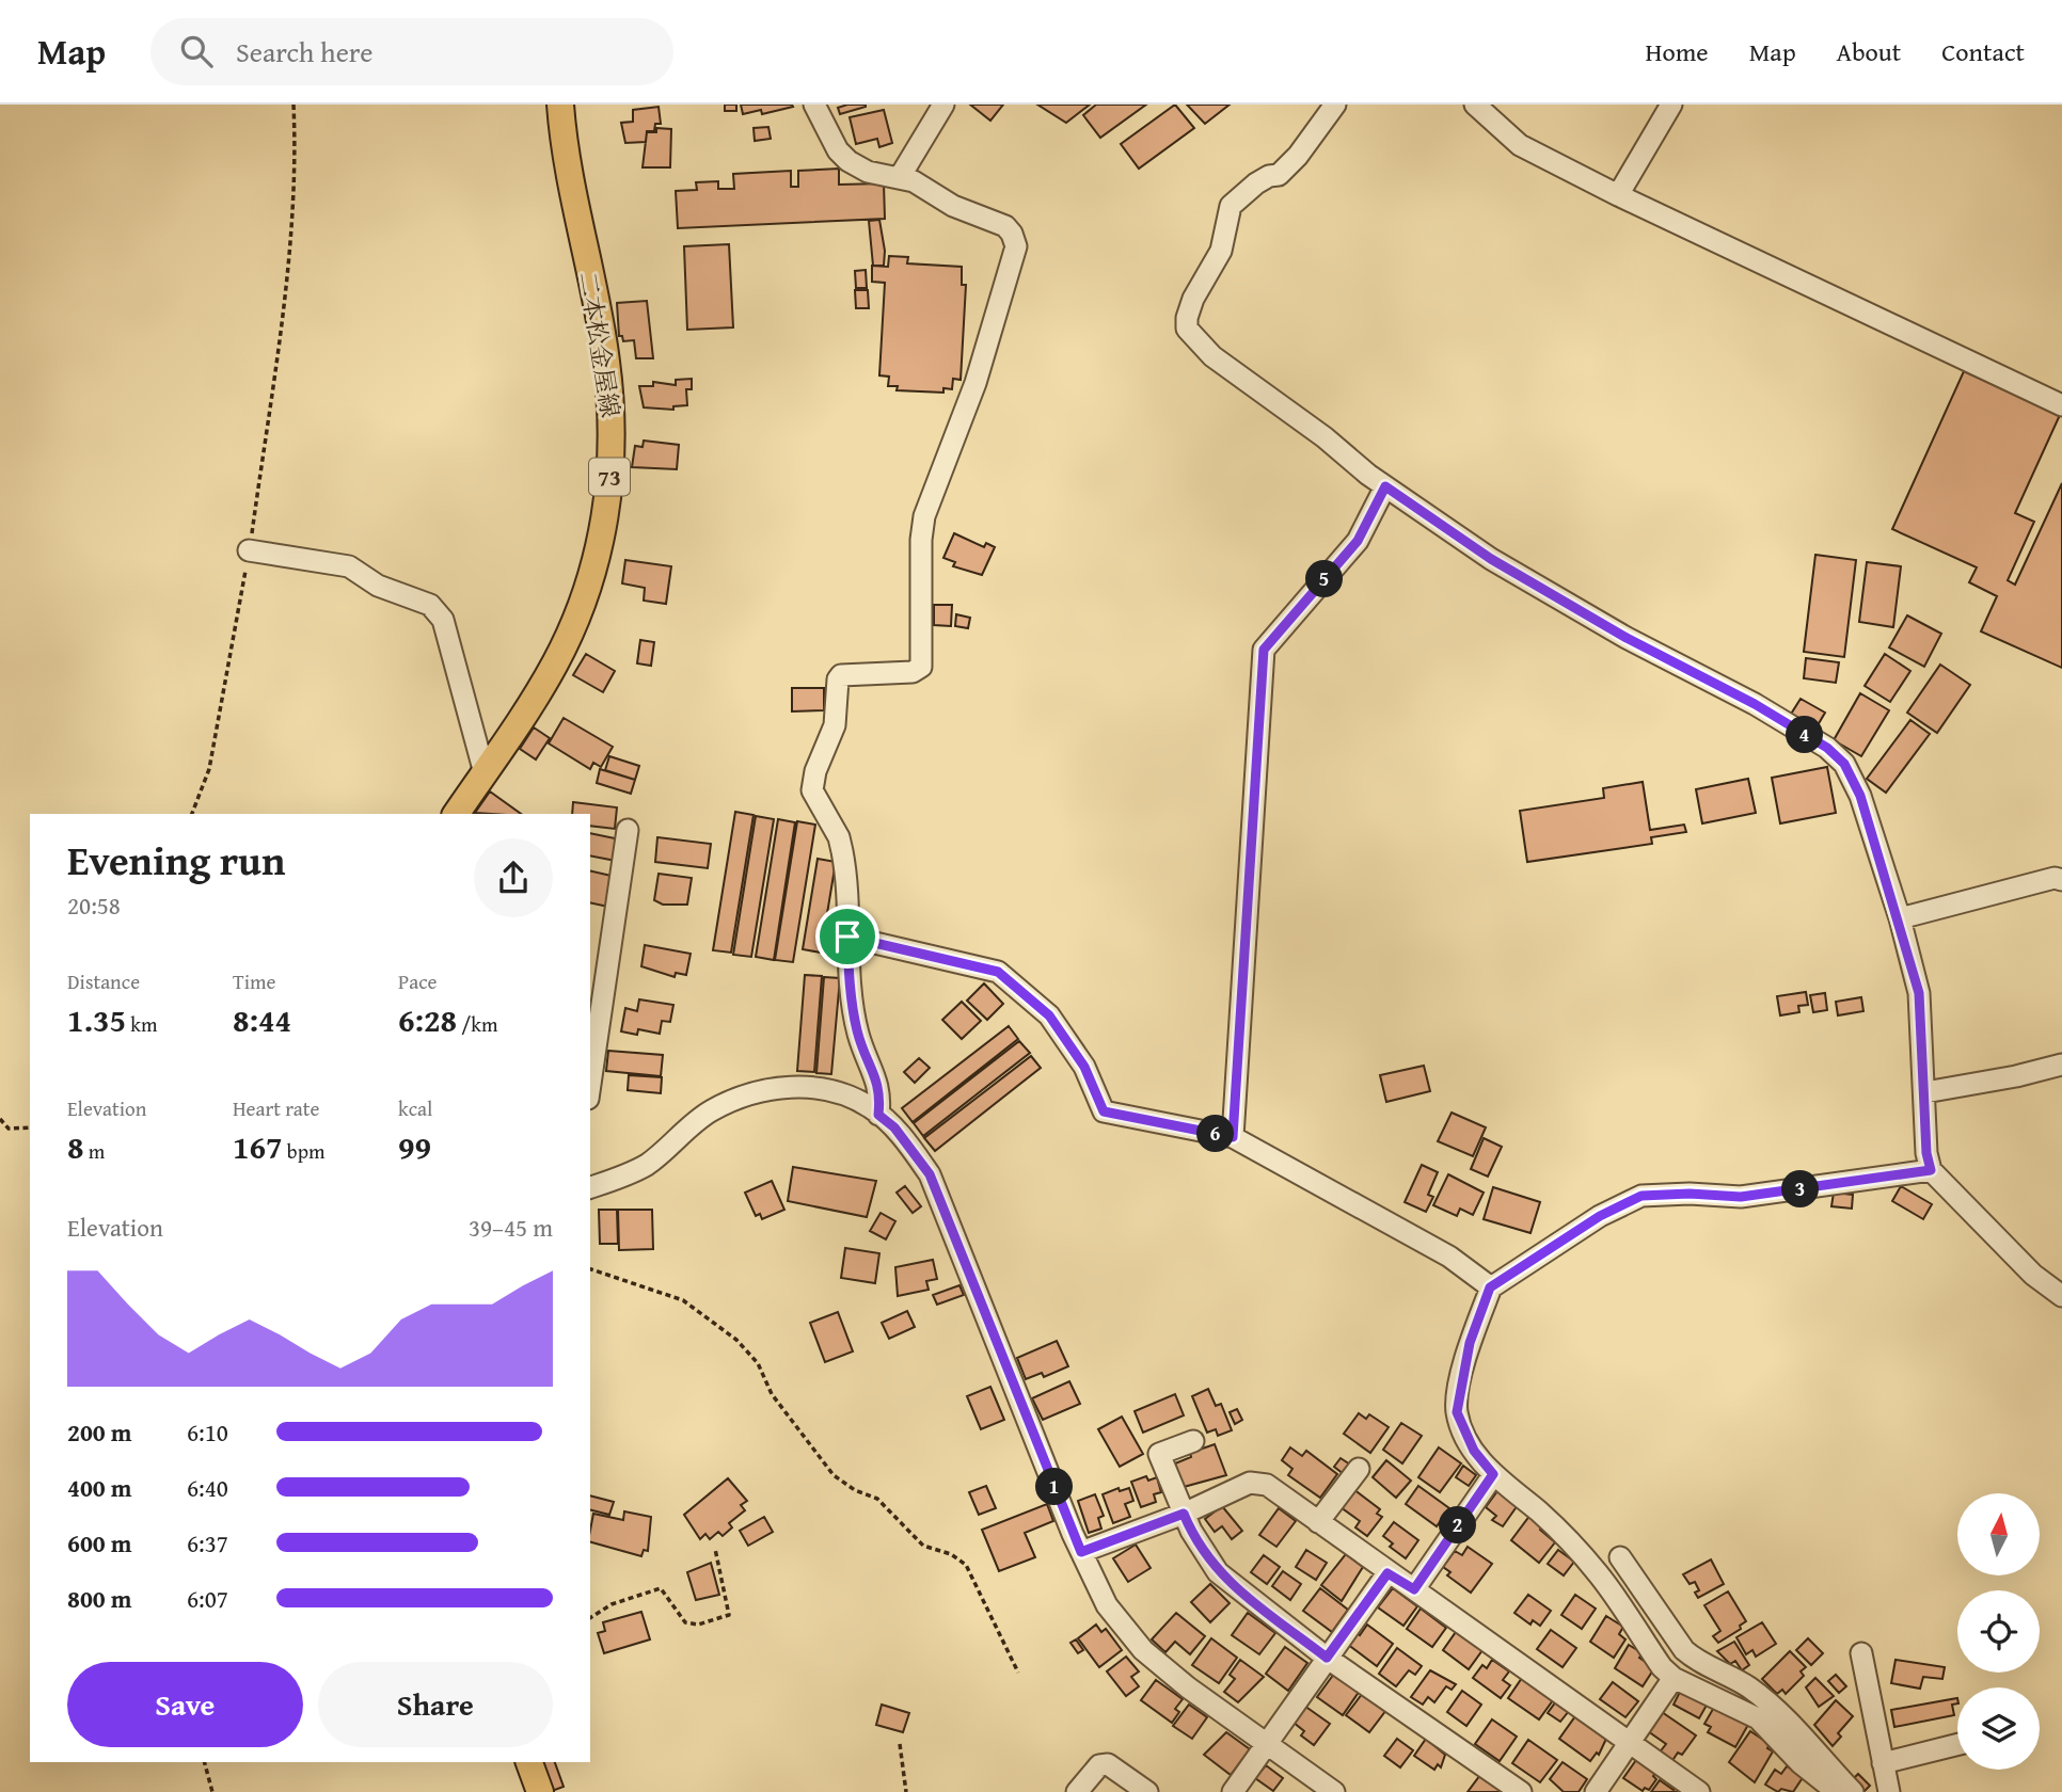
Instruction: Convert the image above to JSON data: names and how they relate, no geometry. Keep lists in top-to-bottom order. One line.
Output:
{"streets":{"main road":["二本松金屋線","73"]},"north":"top","page":{"header":"Map","search":"Search here","nav":["Home","Map","About","Contact"],"pins":["5","4","6","3","1","2"],"heading":["Evening run","20:58"],"stats":[["Distance","1.35 km"],["Time","8:44"],["Pace","6:28 /km"],["Elevation","8 m"],["Heart rate","167 bpm"],["kcal","99"]],"chart":["Elevation","39–45 m"],"list":[{"name":"200 m","note":"6:10"},{"name":"400 m","note":"6:40"},{"name":"600 m","note":"6:37"},{"name":"800 m","note":"6:07"}],"buttons":["Save","Share"]}}
